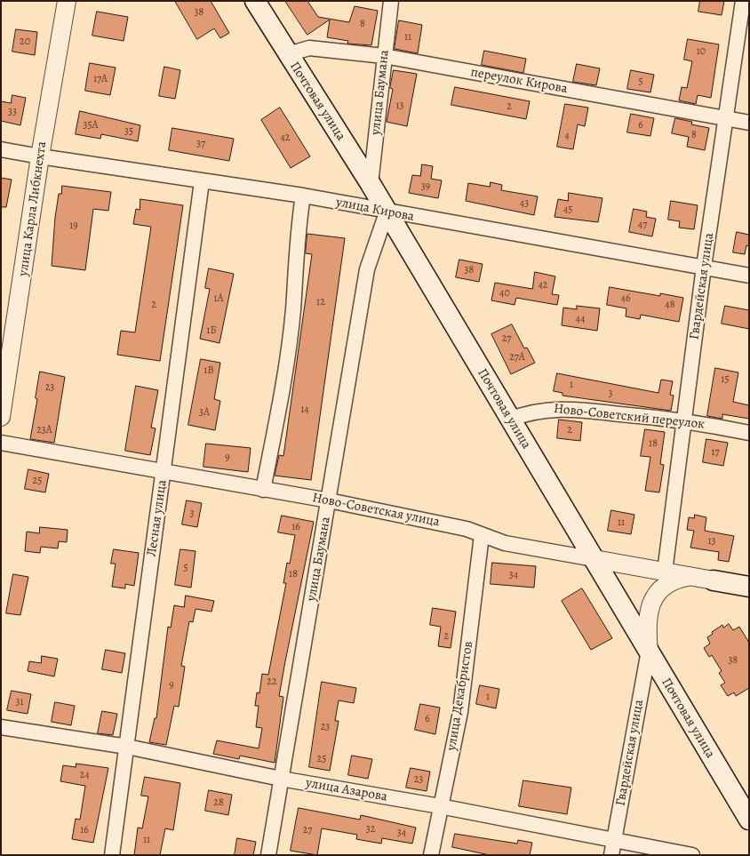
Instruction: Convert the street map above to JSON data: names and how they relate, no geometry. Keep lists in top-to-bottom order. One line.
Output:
{"streets":{"main road":["Почтовая улица","Ново-Советская улица"],"street":["переулок Кирова","улица Баумана","улица Карла Либкнехта","улица Кирова","Гвардейская улица","Ново-Советский переулок","Лесная улица","улица Декабристов","улица Азарова"]},"crossings":[["переулок Кирова","улица Баумана"],["переулок Кирова","Почтовая улица"],["переулок Кирова","Гвардейская улица"],["улица Баумана","Почтовая улица"],["улица Баумана","улица Кирова"],["улица Баумана","Ново-Советская улица"],["улица Баумана","улица Азарова"],["Почтовая улица","улица Кирова"],["Почтовая улица","Гвардейская улица"],["Почтовая улица","Ново-Советский переулок"],["Почтовая улица","Ново-Советская улица"],["улица Карла Либкнехта","улица Кирова"],["улица Кирова","Гвардейская улица"],["улица Кирова","Лесная улица"],["Гвардейская улица","Ново-Советский переулок"],["Гвардейская улица","Ново-Советская улица"],["Гвардейская улица","улица Азарова"],["Ново-Советская улица","Лесная улица"],["Ново-Советская улица","улица Декабристов"],["Лесная улица","улица Азарова"],["улица Декабристов","улица Азарова"]],"house_numbers":["38","8","11","20","10","17А","5","13","2","33","35А","6","35","8","4","42","37","39","43","45","47","19","38","42","40","1А","46","12","2","48","44","1Б","27","27А","1В","15","1","23","3","14","3А","23А","2","18","17","9","25","3","11","16","13","5","18","34","2","38","22","9","1","31","6","23","25","24","23","28","32","16","27","34","11"]}
